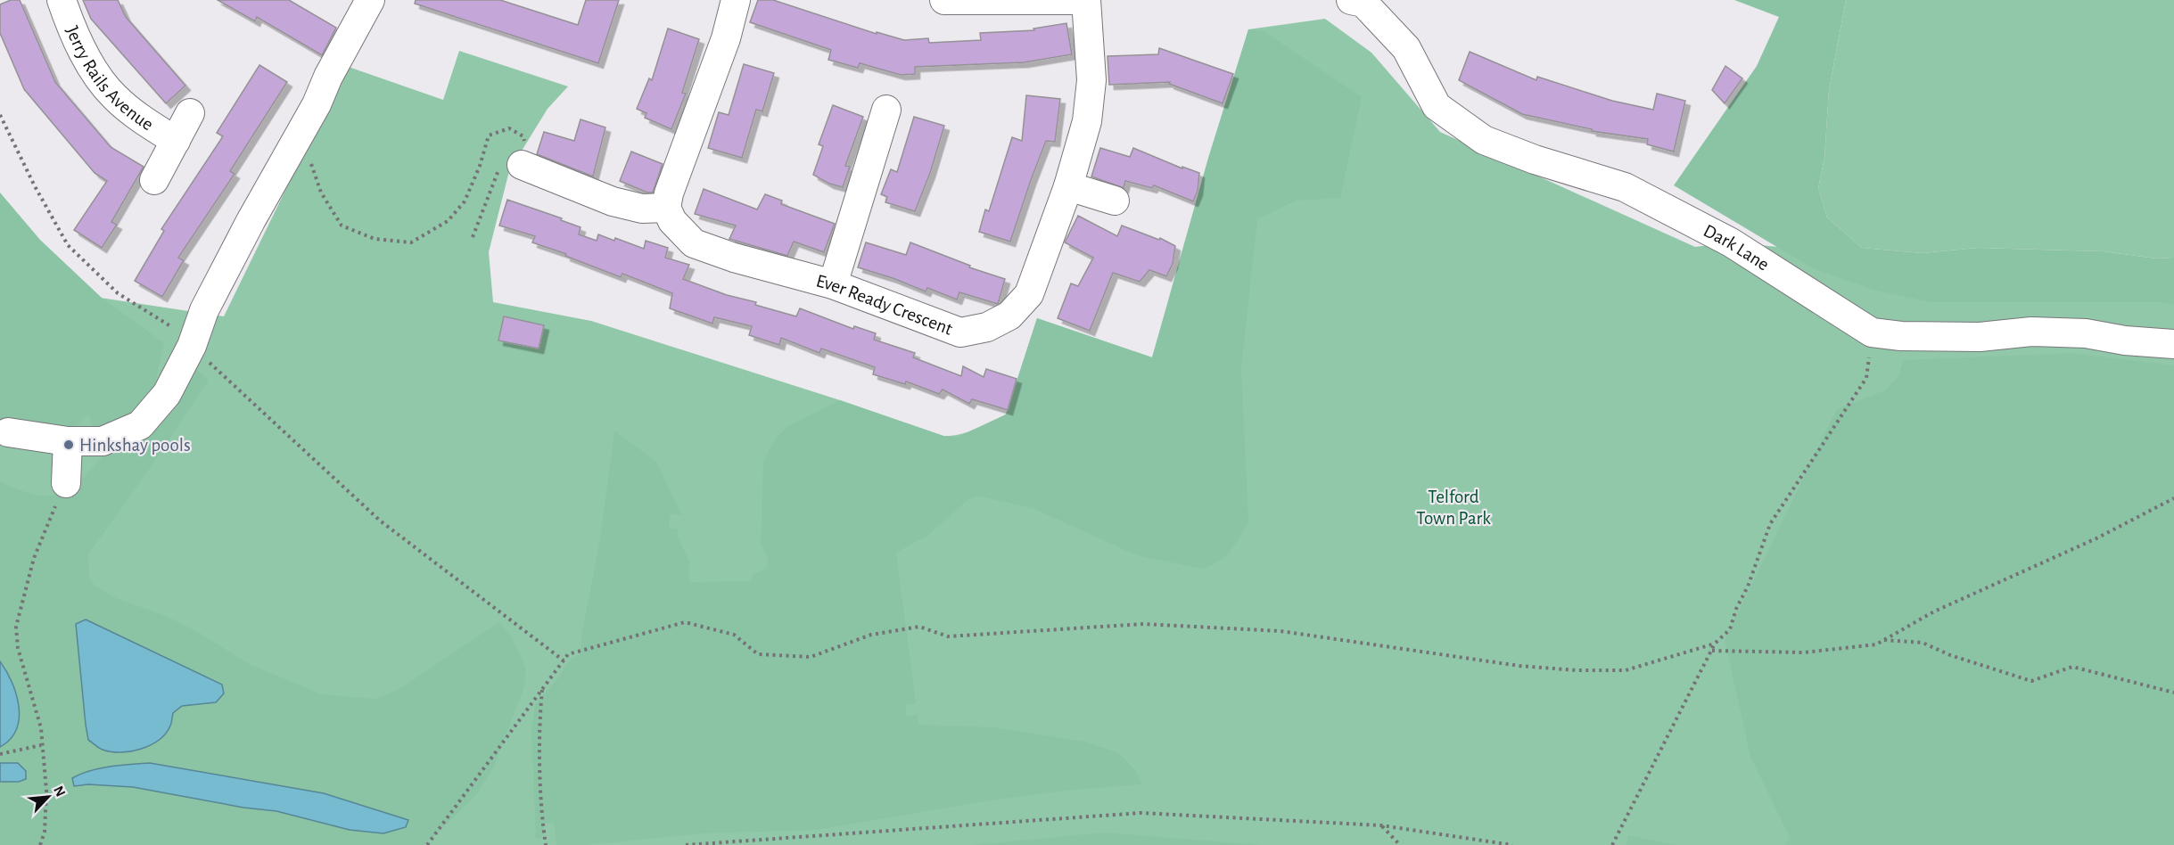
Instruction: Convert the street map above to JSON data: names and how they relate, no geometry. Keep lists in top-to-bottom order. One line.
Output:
{"streets":{"street":["Jerry Rails Avenue","Dark Lane","Ever Ready Crescent"]},"parks":["Telford Town Park"],"places":["Hinkshay pools"],"north":"top right"}
